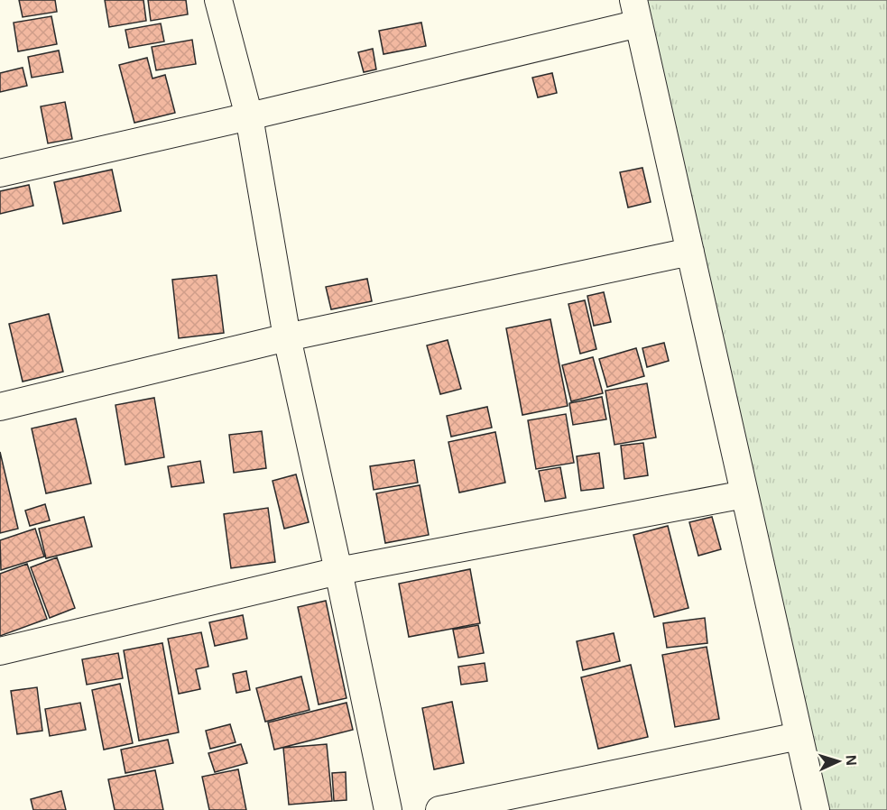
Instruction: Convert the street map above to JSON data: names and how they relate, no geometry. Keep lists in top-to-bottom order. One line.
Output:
{"north":"right"}
